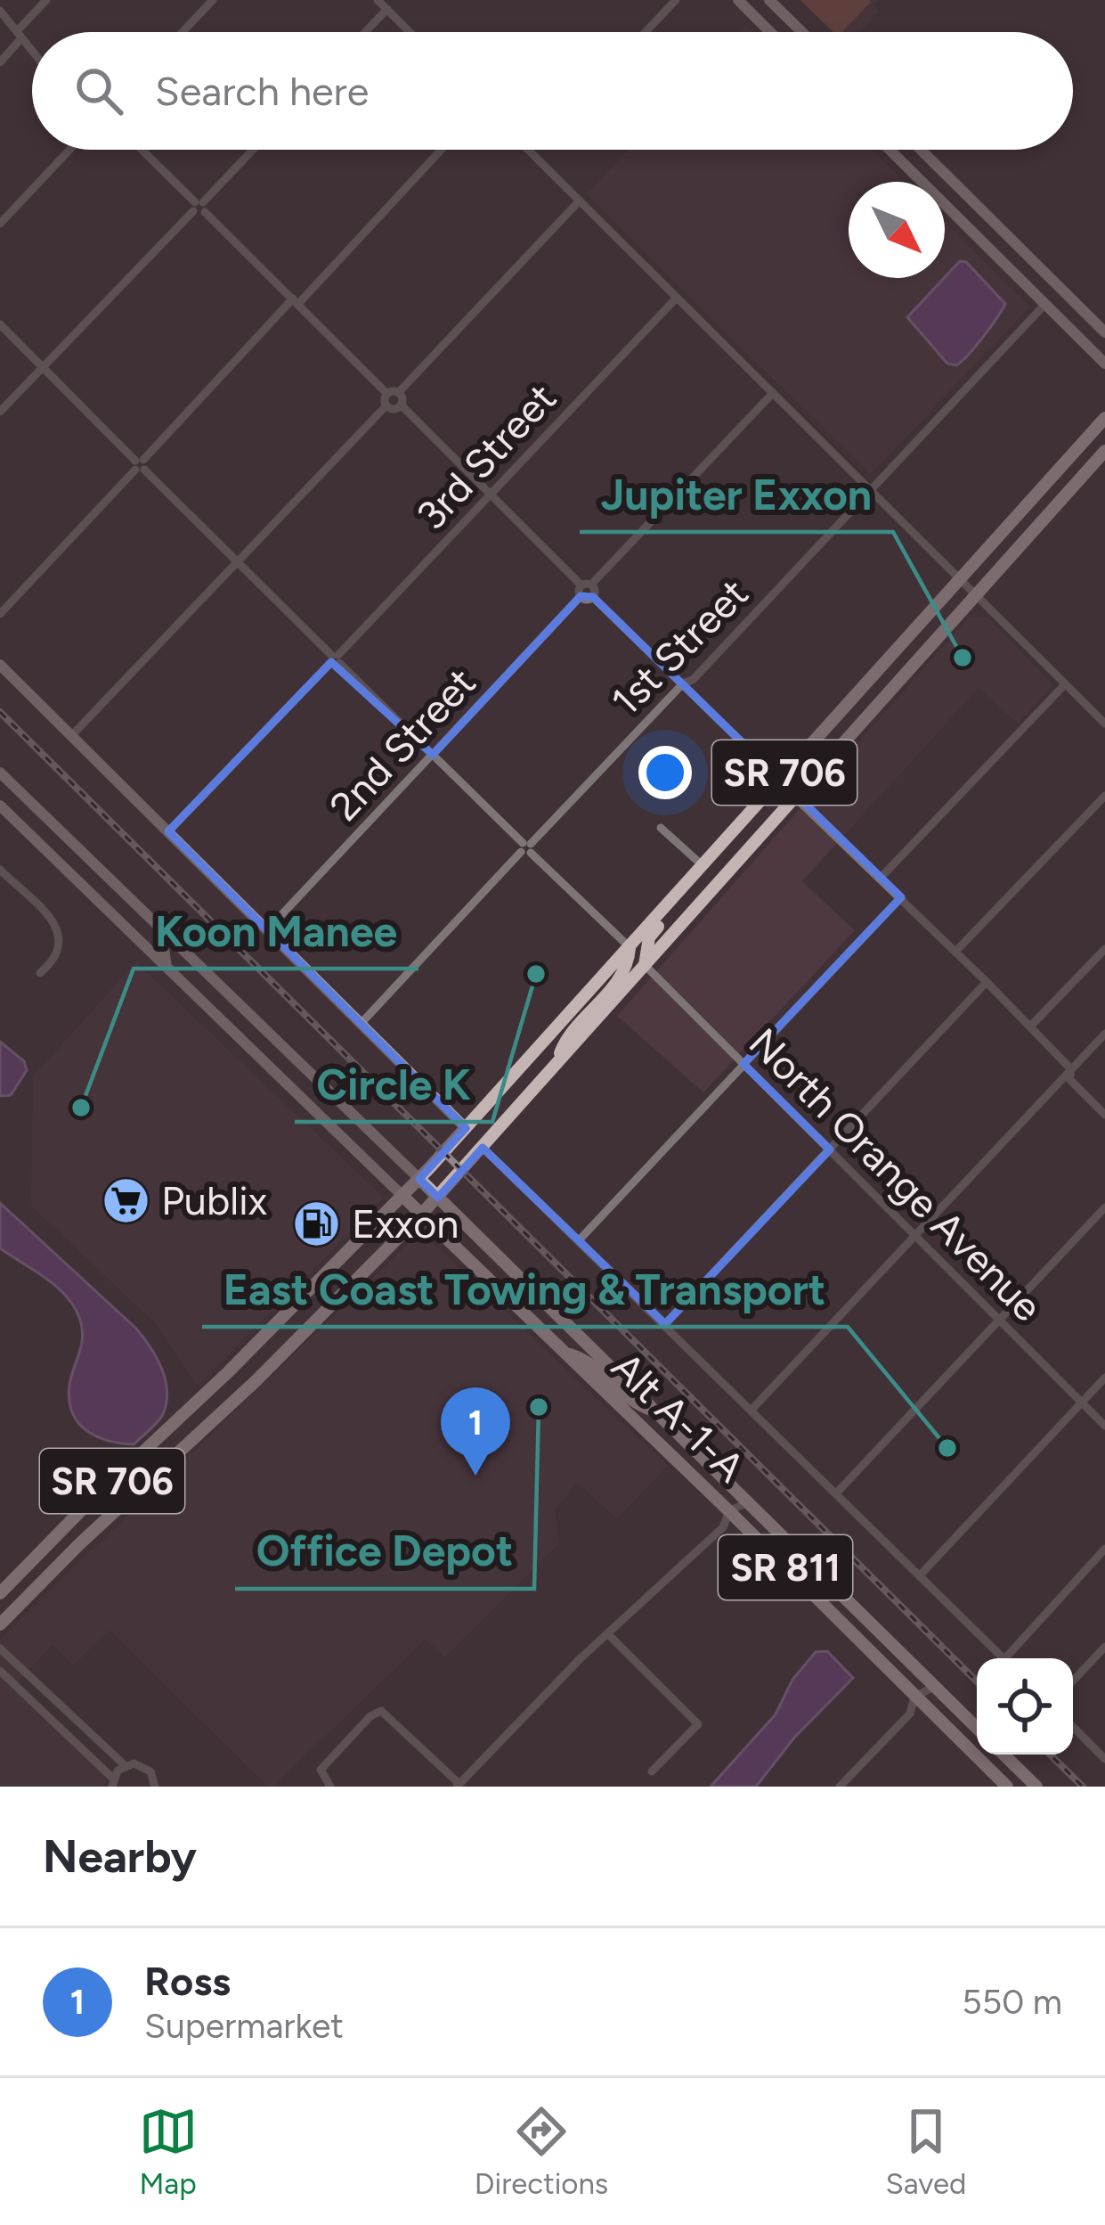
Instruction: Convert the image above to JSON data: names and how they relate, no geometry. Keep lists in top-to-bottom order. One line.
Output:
{"streets":{"main road":["SR 706","Alt A-1-A","SR 811"],"street":["3rd Street","1st Street","2nd Street","North Orange Avenue"]},"crossings":[["SR 706","North Orange Avenue"],["SR 706","Alt A-1-A"],["SR 706","SR 811"],["Alt A-1-A","SR 811"]],"places":{"other":["Jupiter Exxon","Circle K","Koon Manee","Office Depot","East Coast Towing & Transport"],"supermarket":["Publix"],"fuel station":["Exxon"]},"north":"bottom right","page":{"search":"Search here","pins":"1","heading":"Nearby","list":[{"mark":"1","name":"Ross","note":"Supermarket","value":"550 m"}],"nav":["Map","Directions","Saved"]}}
